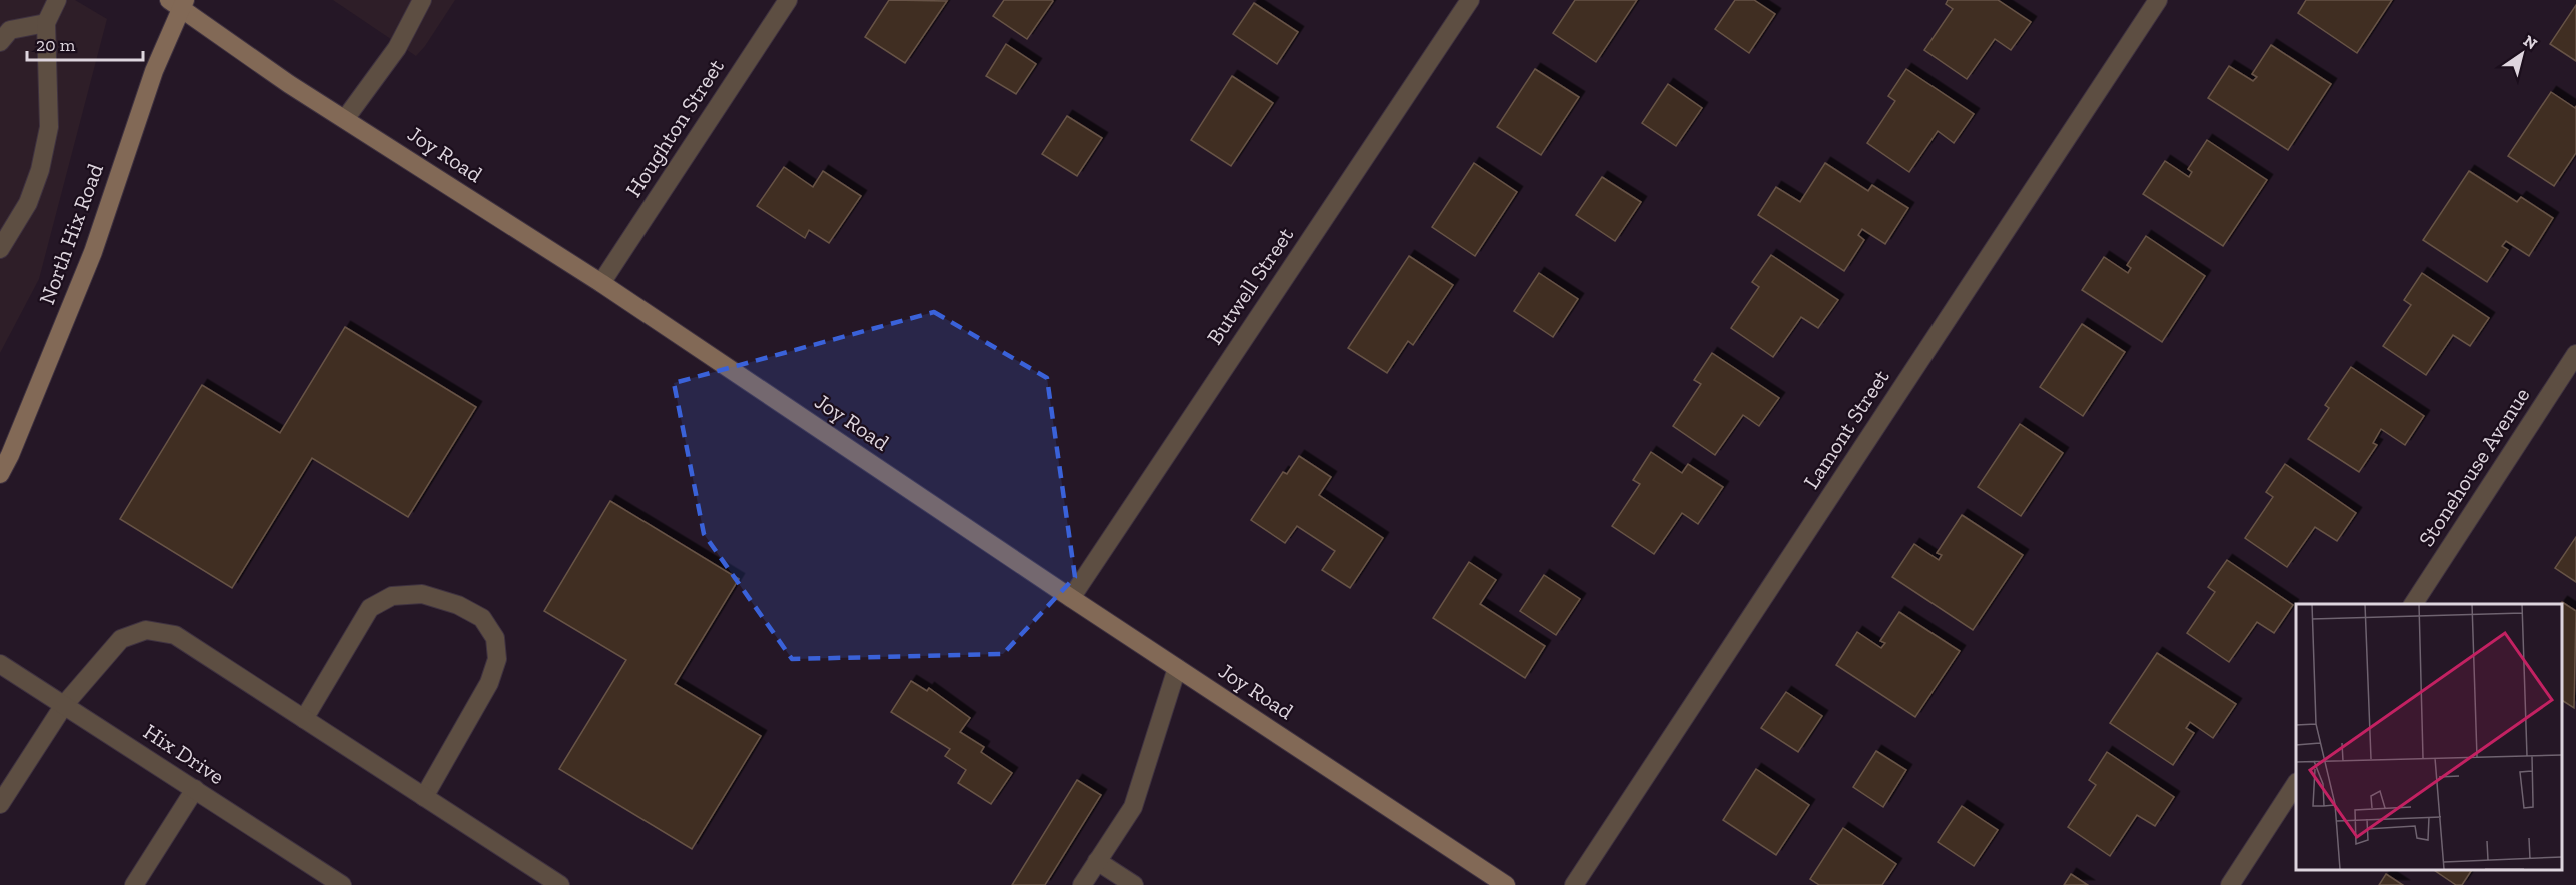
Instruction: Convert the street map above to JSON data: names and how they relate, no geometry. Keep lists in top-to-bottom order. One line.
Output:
{"streets":{"street":["Houghton Street","Joy Road","North Hix Road","Butwell Street","Lamont Street","Stonehouse Avenue","Hix Drive"]},"crossings":[["Houghton Street","Joy Road"],["Joy Road","North Hix Road"],["Joy Road","Butwell Street"]],"scale_bar":"20 m","north":"top right"}
